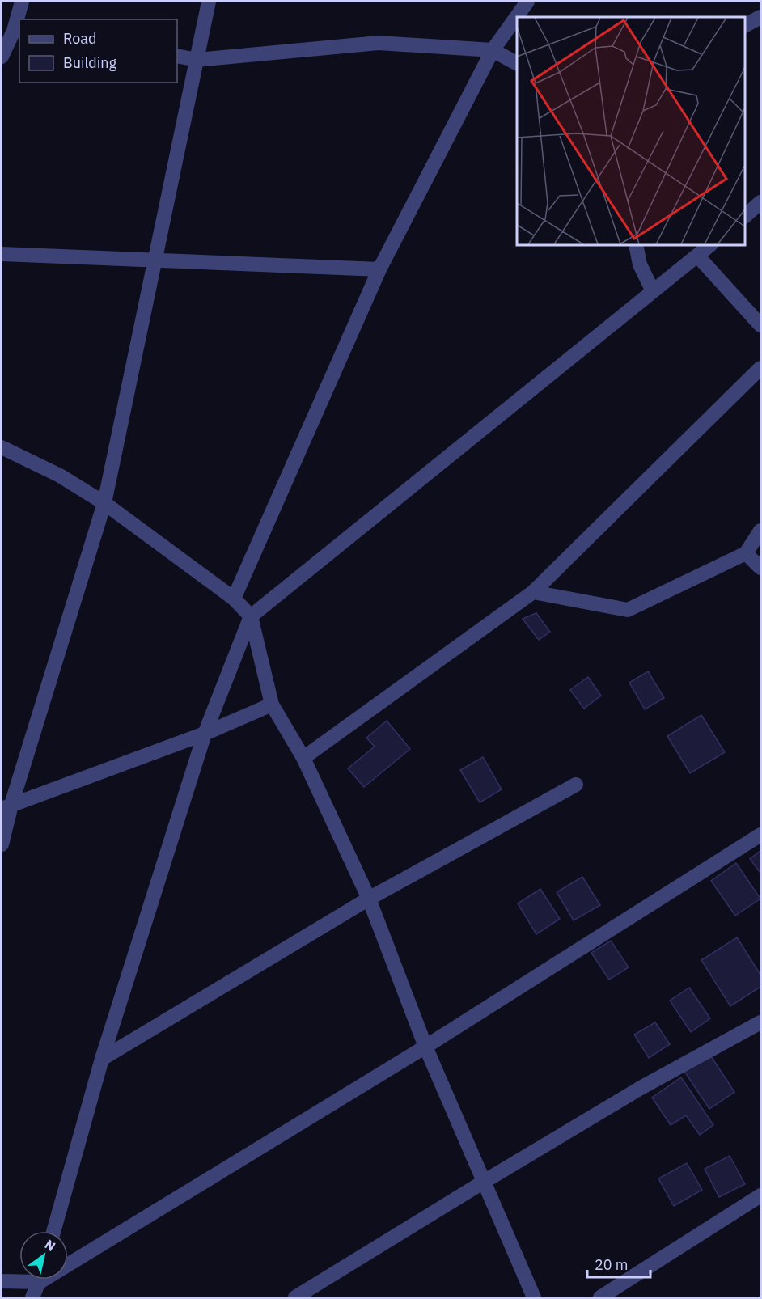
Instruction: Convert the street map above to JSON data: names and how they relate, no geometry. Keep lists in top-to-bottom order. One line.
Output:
{"legend":["Road","Building"],"scale_bar":"20 m","north":"top right"}
